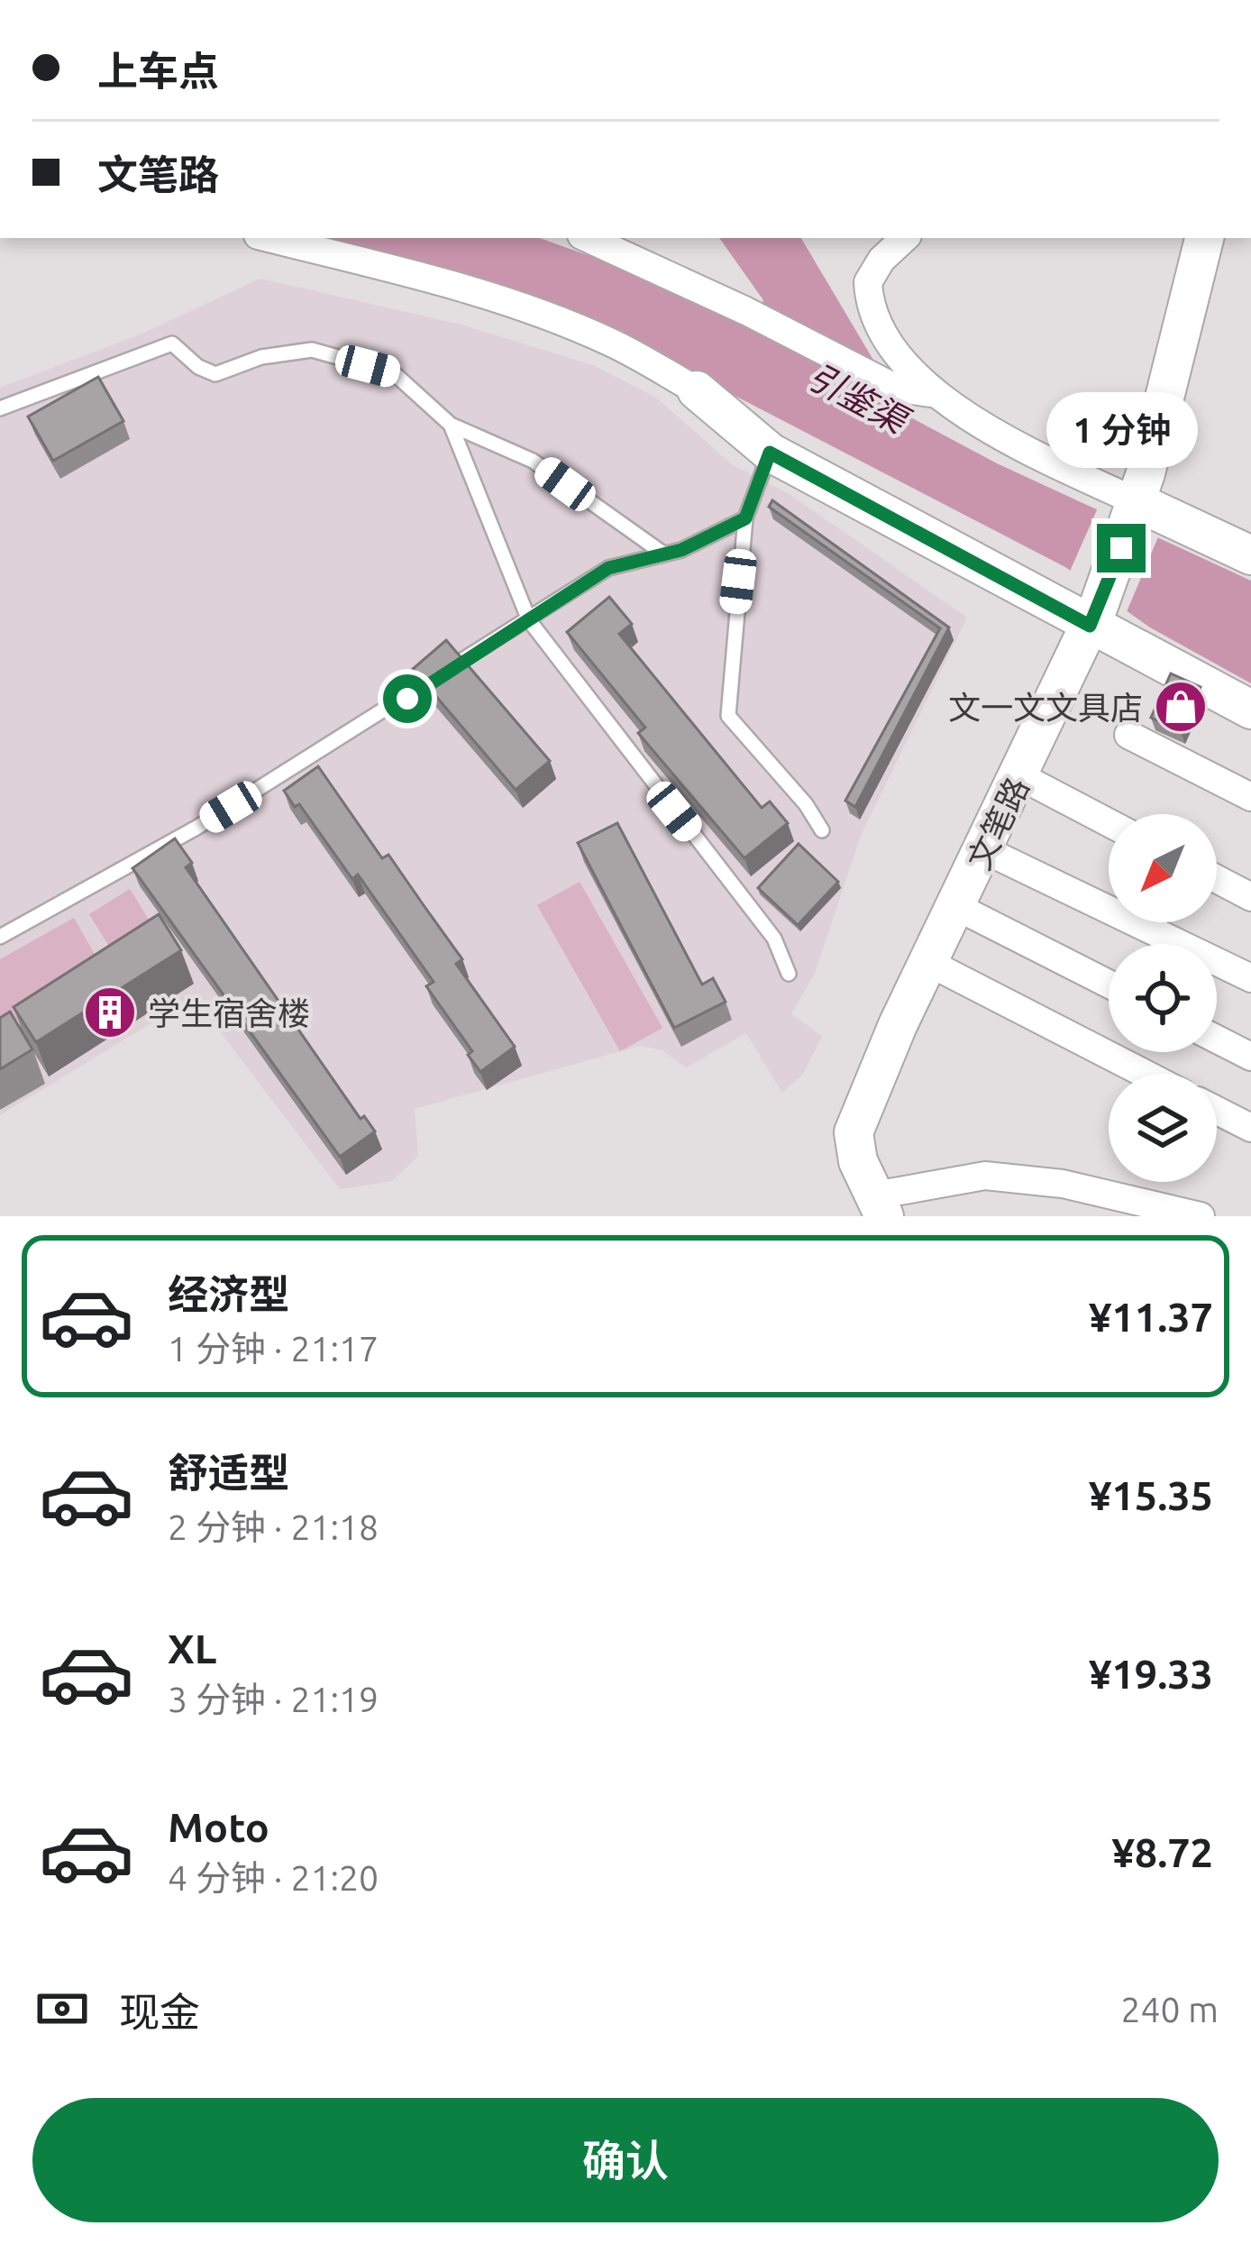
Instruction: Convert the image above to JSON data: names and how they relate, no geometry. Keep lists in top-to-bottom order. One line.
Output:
{"streets":{"street":["文笔路"]},"water":["引鉴渠"],"places":{"shop":["文一文文具店"],"building":["学生宿舍楼"]},"north":"bottom left","page":{"banner":["上车点","文笔路"],"bubble":"1 分钟","list":[{"name":"经济型","note":"1 分钟 · 21:17","value":"¥11.37"},{"name":"舒适型","note":"2 分钟 · 21:18","value":"¥15.35"},{"name":"XL","note":"3 分钟 · 21:19","value":"¥19.33"},{"name":"Moto","note":"4 分钟 · 21:20","value":"¥8.72"}],"pay":["现金","240 m"],"buttons":"确认"}}
